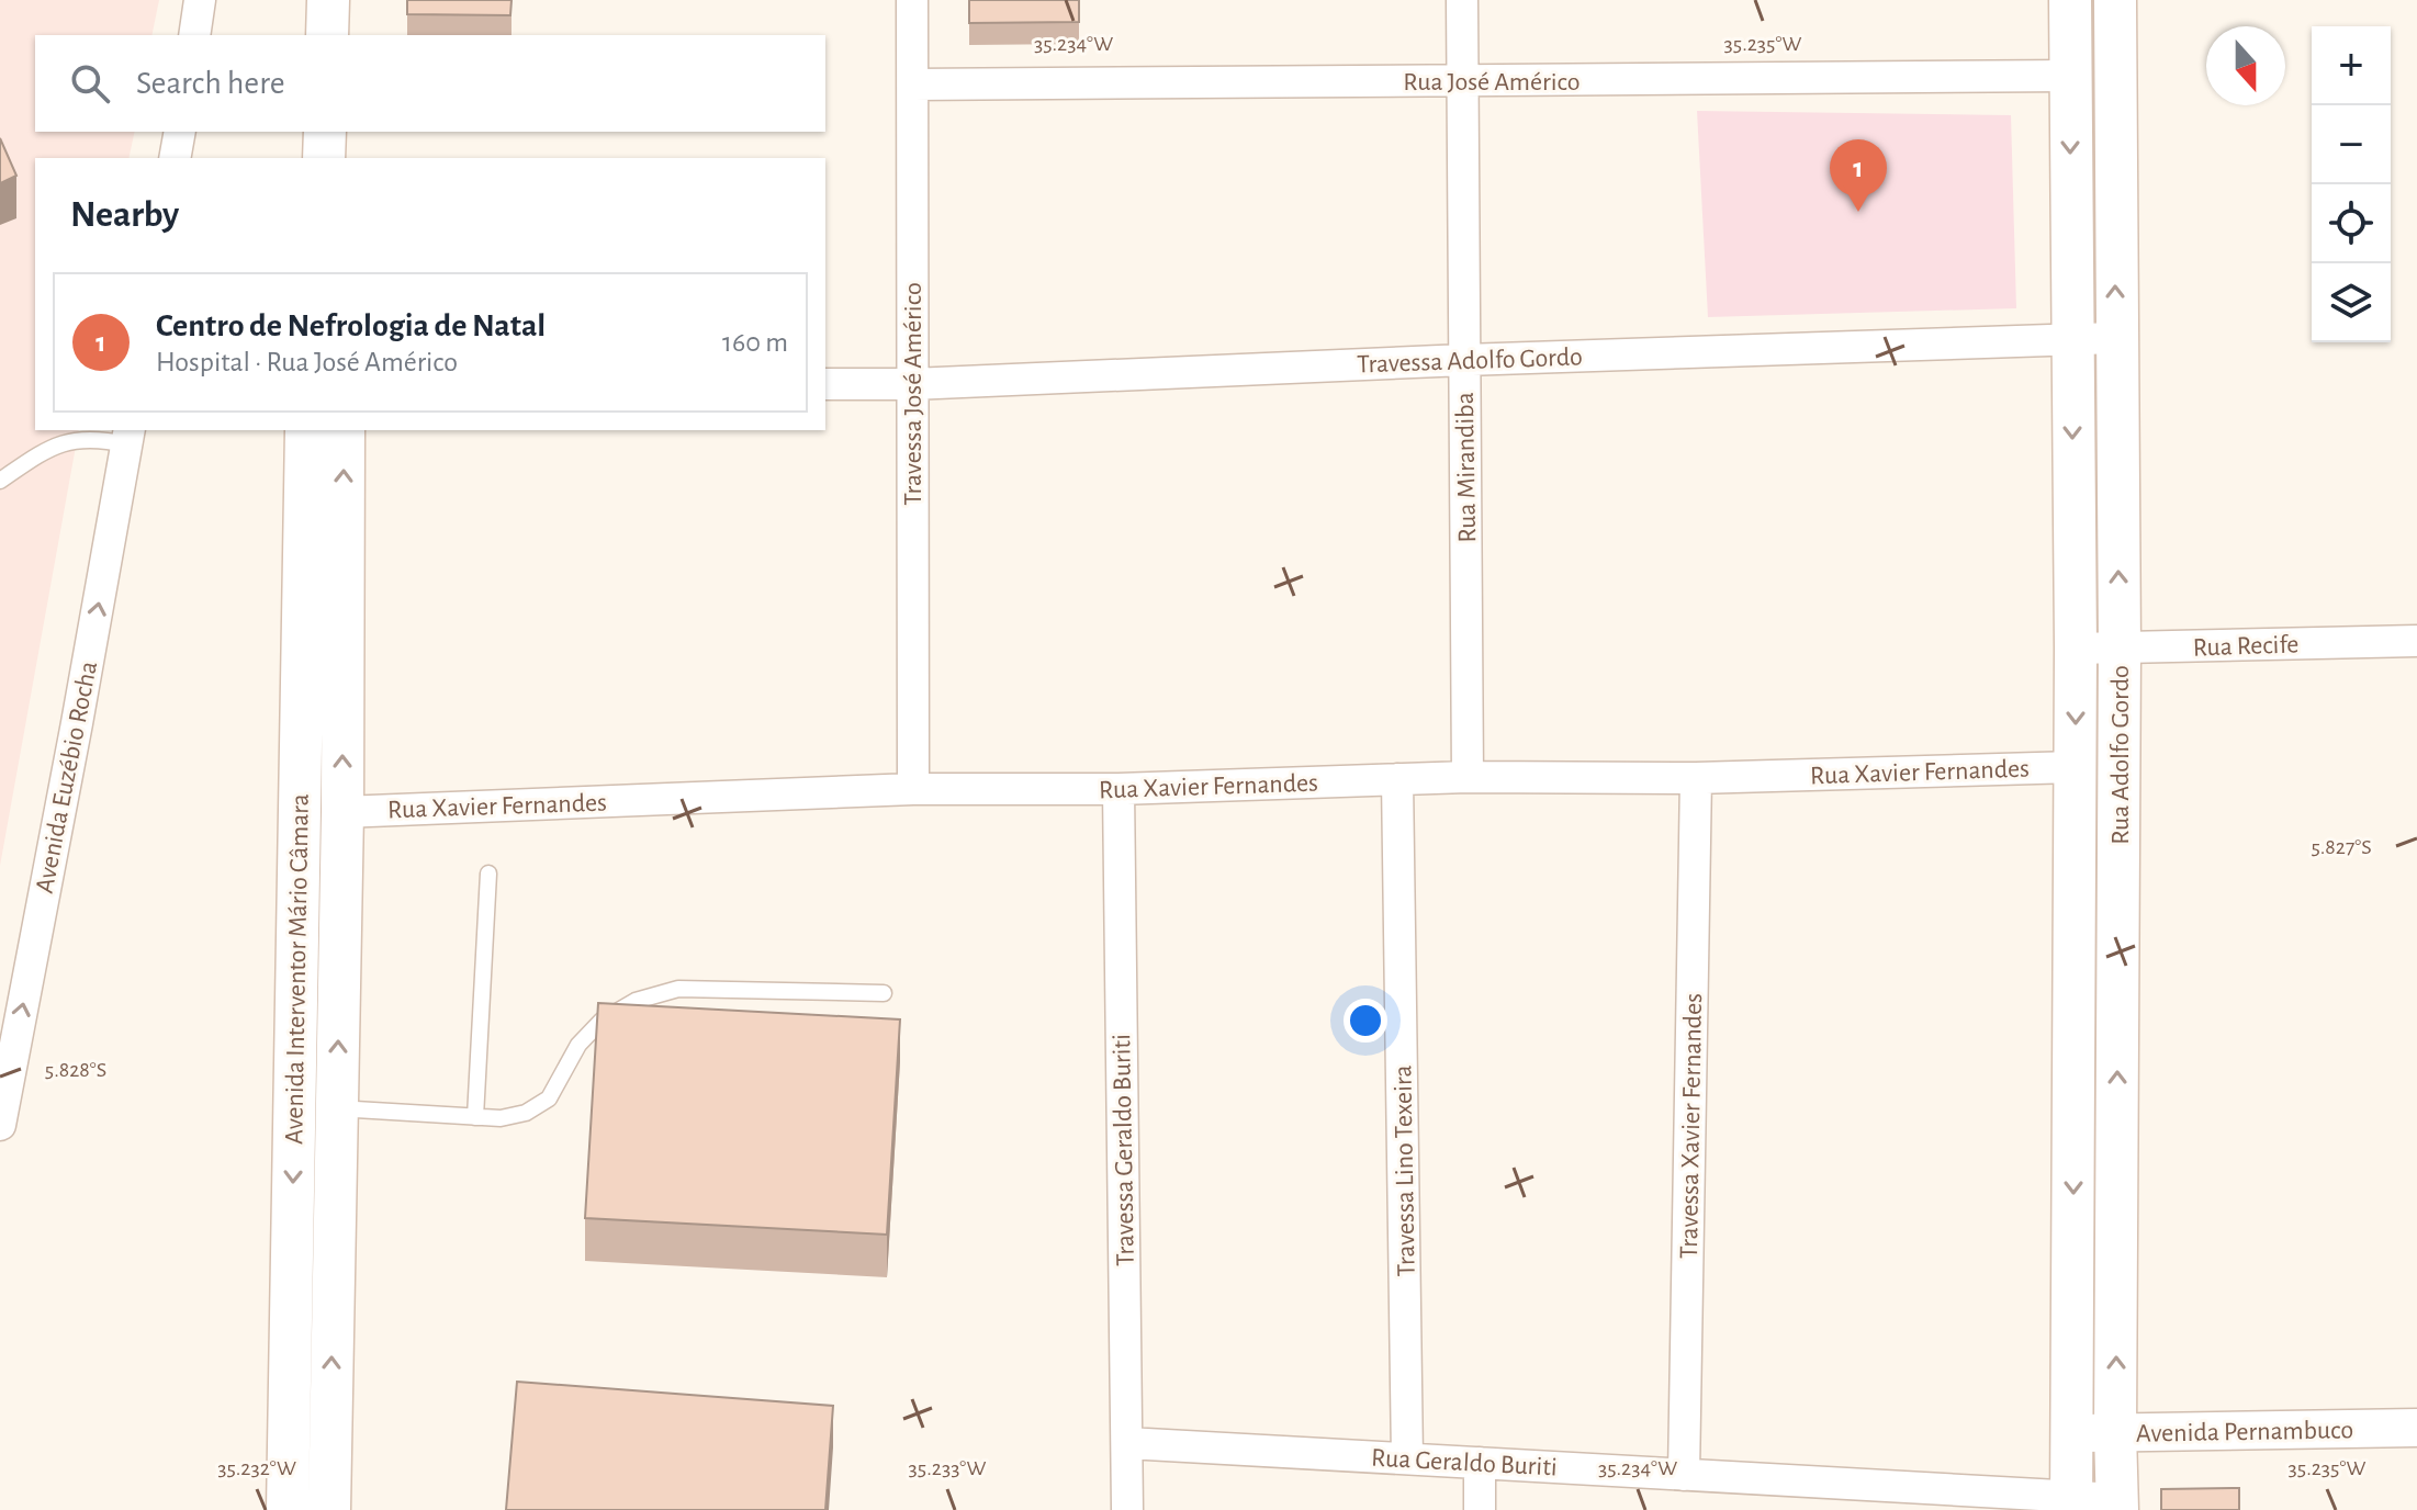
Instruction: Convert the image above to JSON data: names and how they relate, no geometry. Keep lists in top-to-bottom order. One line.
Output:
{"streets":{"main road":["Rua Adolfo Gordo","Avenida Interventor Mário Câmara"],"street":["Rua José Américo","Travessa Adolfo Gordo","Travessa José Américo","Rua Mirandiba","Rua Recife","Rua Xavier Fernandes","Avenida Euzébio Rocha","Travessa Xavier Fernandes","Travessa Geraldo Buriti","Travessa Lino Texeira","Avenida Pernambuco","Rua Geraldo Buriti"]},"crossings":[["Rua José Américo","Travessa José Américo"],["Rua José Américo","Rua Mirandiba"],["Rua José Américo","Rua Adolfo Gordo"],["Travessa Adolfo Gordo","Travessa José Américo"],["Travessa Adolfo Gordo","Rua Mirandiba"],["Travessa Adolfo Gordo","Rua Adolfo Gordo"],["Travessa José Américo","Rua Xavier Fernandes"],["Rua Mirandiba","Rua Xavier Fernandes"],["Rua Recife","Rua Adolfo Gordo"],["Rua Adolfo Gordo","Rua Xavier Fernandes"],["Rua Adolfo Gordo","Avenida Pernambuco"],["Rua Adolfo Gordo","Rua Geraldo Buriti"],["Rua Xavier Fernandes","Avenida Interventor Mário Câmara"],["Rua Xavier Fernandes","Travessa Xavier Fernandes"],["Rua Xavier Fernandes","Travessa Geraldo Buriti"],["Rua Xavier Fernandes","Travessa Lino Texeira"],["Travessa Xavier Fernandes","Rua Geraldo Buriti"],["Travessa Geraldo Buriti","Rua Geraldo Buriti"],["Travessa Lino Texeira","Rua Geraldo Buriti"]],"one_way":["Avenida Euzébio Rocha"],"north":"bottom","page":{"map_buttons":["+","−"],"search":"Search here","pins":"1","heading":"Nearby","list":[{"mark":"1","name":"Centro de Nefrologia de Natal","note":"Hospital · Rua José Américo","value":"160 m"}]},"coordinates":["35.234°W","35.235°W","5.827°S","5.828°S","35.232°W","35.233°W"]}
